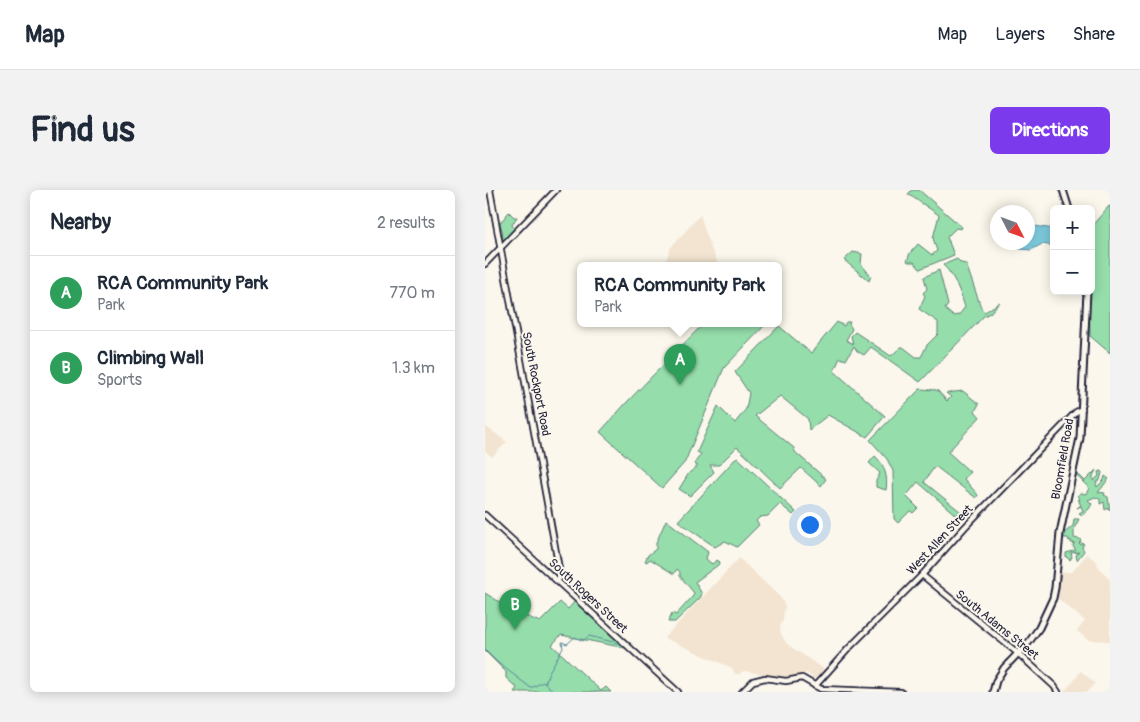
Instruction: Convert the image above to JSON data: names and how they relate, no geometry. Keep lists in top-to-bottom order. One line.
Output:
{"streets":{"main road":["Bloomfield Road"],"street":["South Rockport Road","West Allen Street","South Rogers Street","South Adams Street"]},"crossings":[["South Rockport Road","South Rogers Street"],["Bloomfield Road","West Allen Street"],["Bloomfield Road","South Adams Street"],["West Allen Street","South Adams Street"]],"north":"bottom right","page":{"header":"Map","nav":["Map","Layers","Share"],"buttons":"Directions","title":"Find us","heading":["Nearby","2 results"],"map_buttons":["+","−"],"list":[{"mark":"A","name":"RCA Community Park","note":"Park","value":"770 m"},{"mark":"B","name":"Climbing Wall","note":"Sports","value":"1.3 km"}],"popup":["RCA Community Park","Park"],"pins":["A","B"]}}
